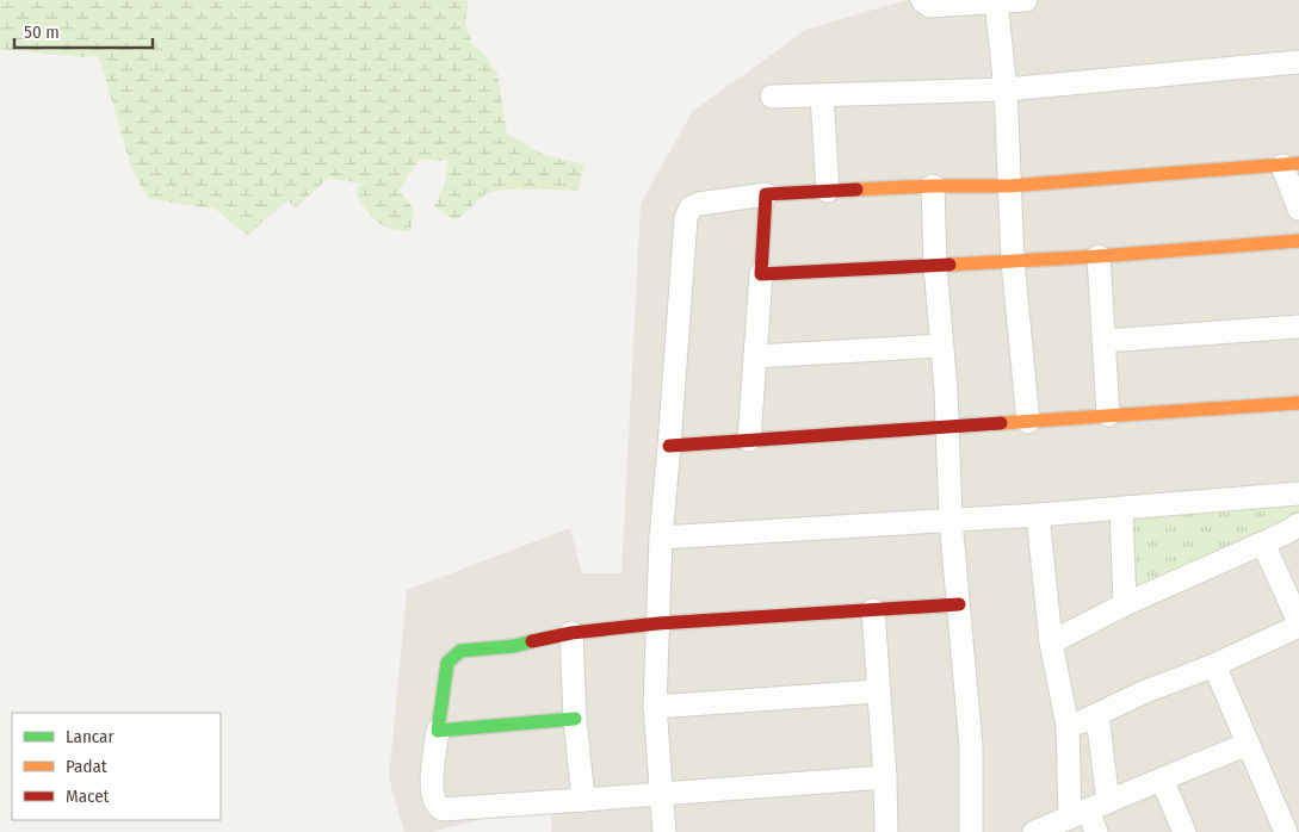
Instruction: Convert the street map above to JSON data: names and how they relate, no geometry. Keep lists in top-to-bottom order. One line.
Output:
{"legend":["Lancar","Padat","Macet"],"scale_bar":"50 m"}
